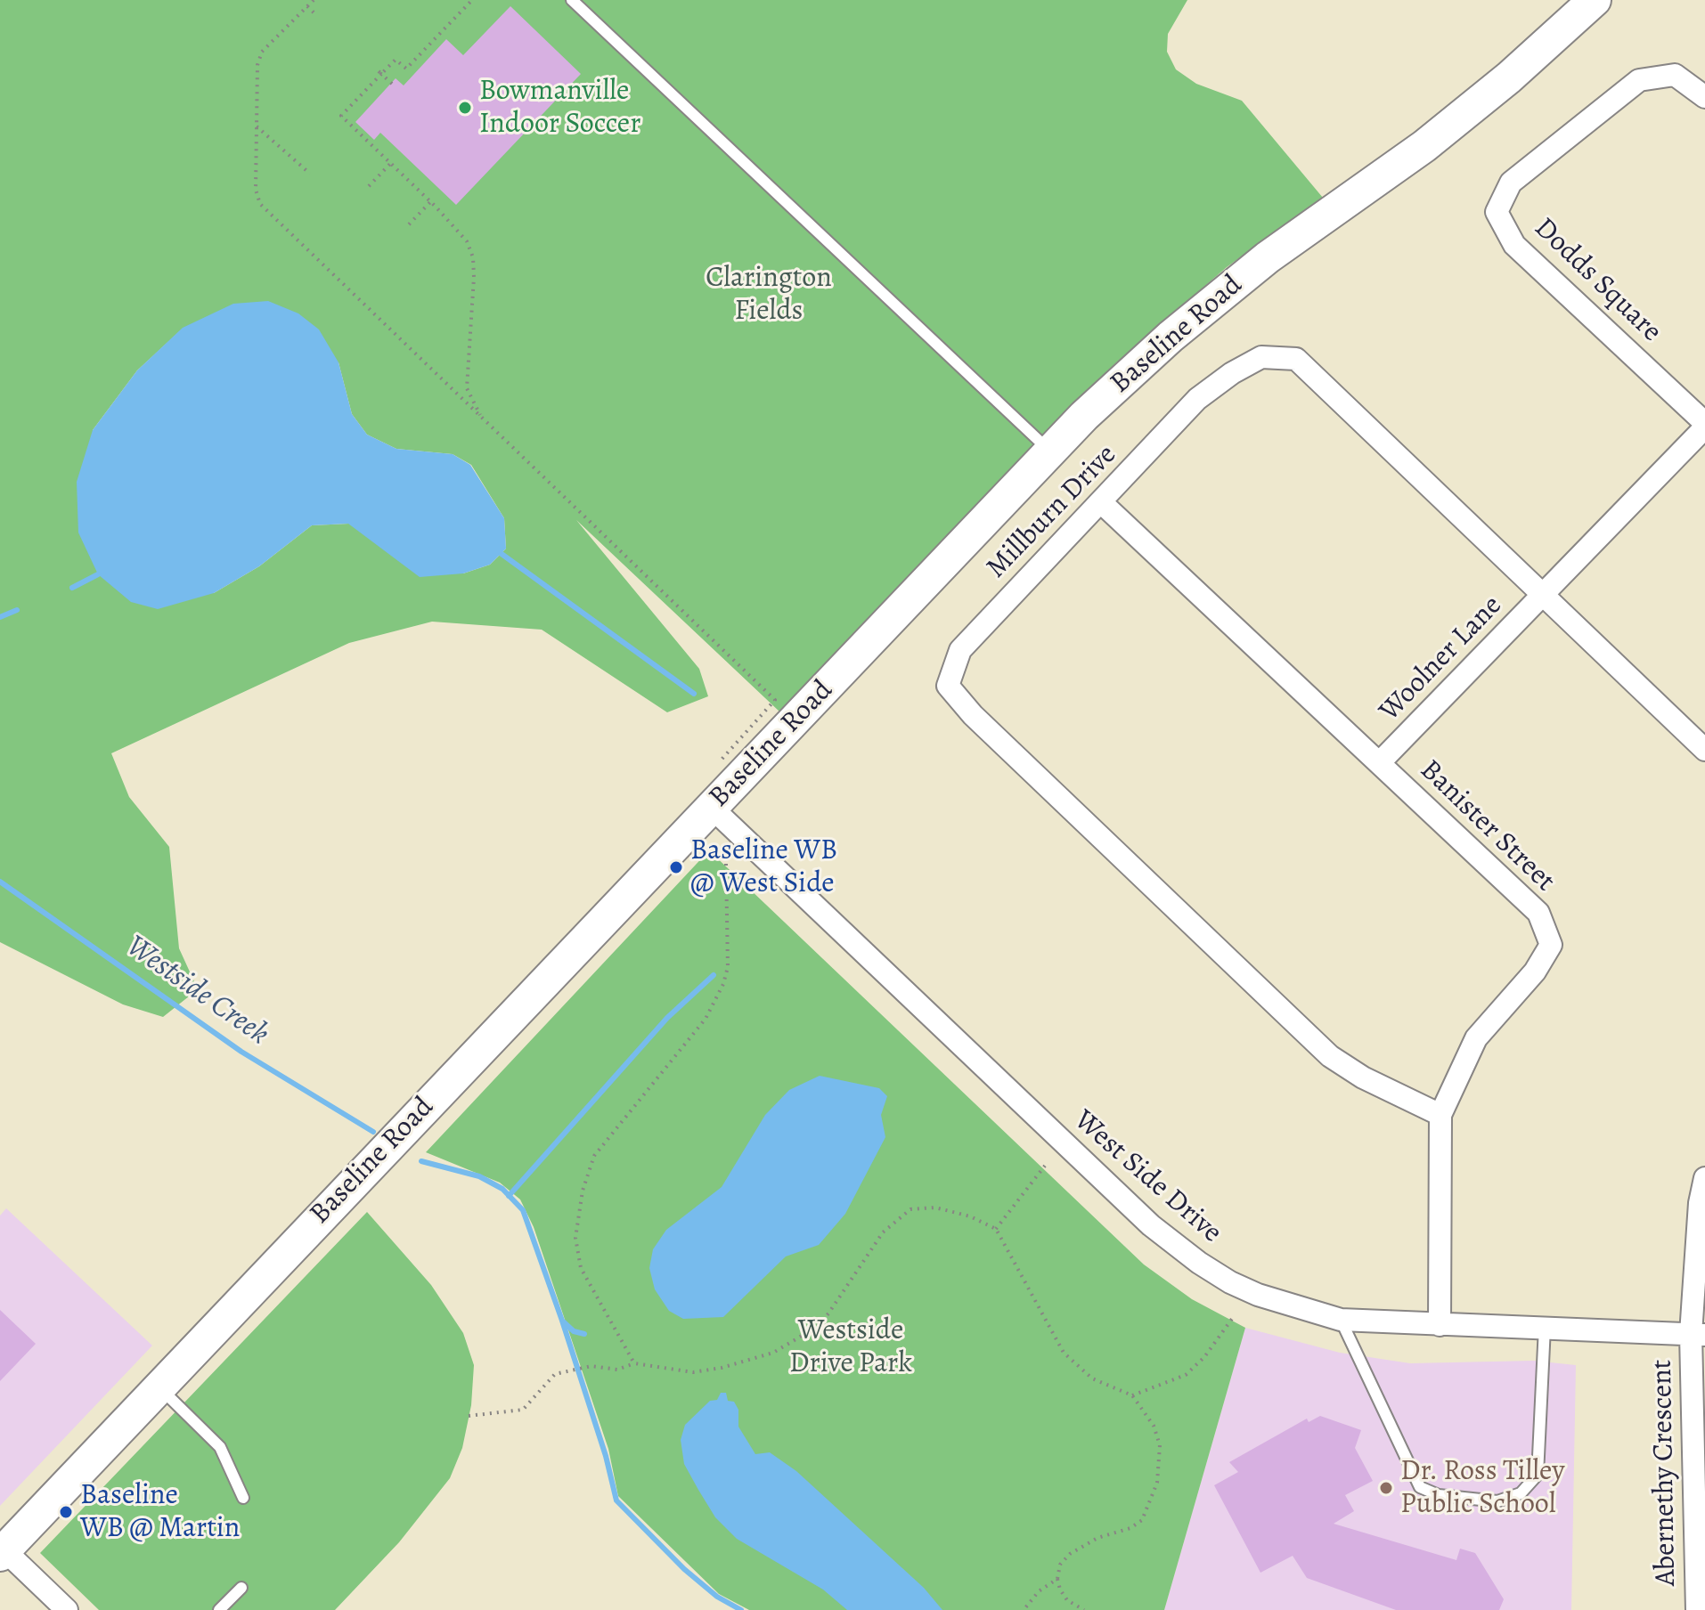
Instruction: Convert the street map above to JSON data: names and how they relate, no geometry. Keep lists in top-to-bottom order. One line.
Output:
{"streets":{"street":["Dodds Square","Baseline Road","Millburn Drive","Woolner Lane","Banister Street","West Side Drive","Abernethy Crescent"]},"crossings":[["Dodds Square","Millburn Drive"],["Dodds Square","Woolner Lane"],["Baseline Road","West Side Drive"],["Millburn Drive","Woolner Lane"],["Millburn Drive","Banister Street"],["Woolner Lane","Banister Street"],["Banister Street","West Side Drive"],["West Side Drive","Abernethy Crescent"]],"water":["Westside Creek"],"parks":["Clarington Fields","Westside Drive Park"],"places":["Bowmanville Indoor Soccer","Baseline WB @ West Side","Dr. Ross Tilley Public School","Baseline WB @ Martin"]}
